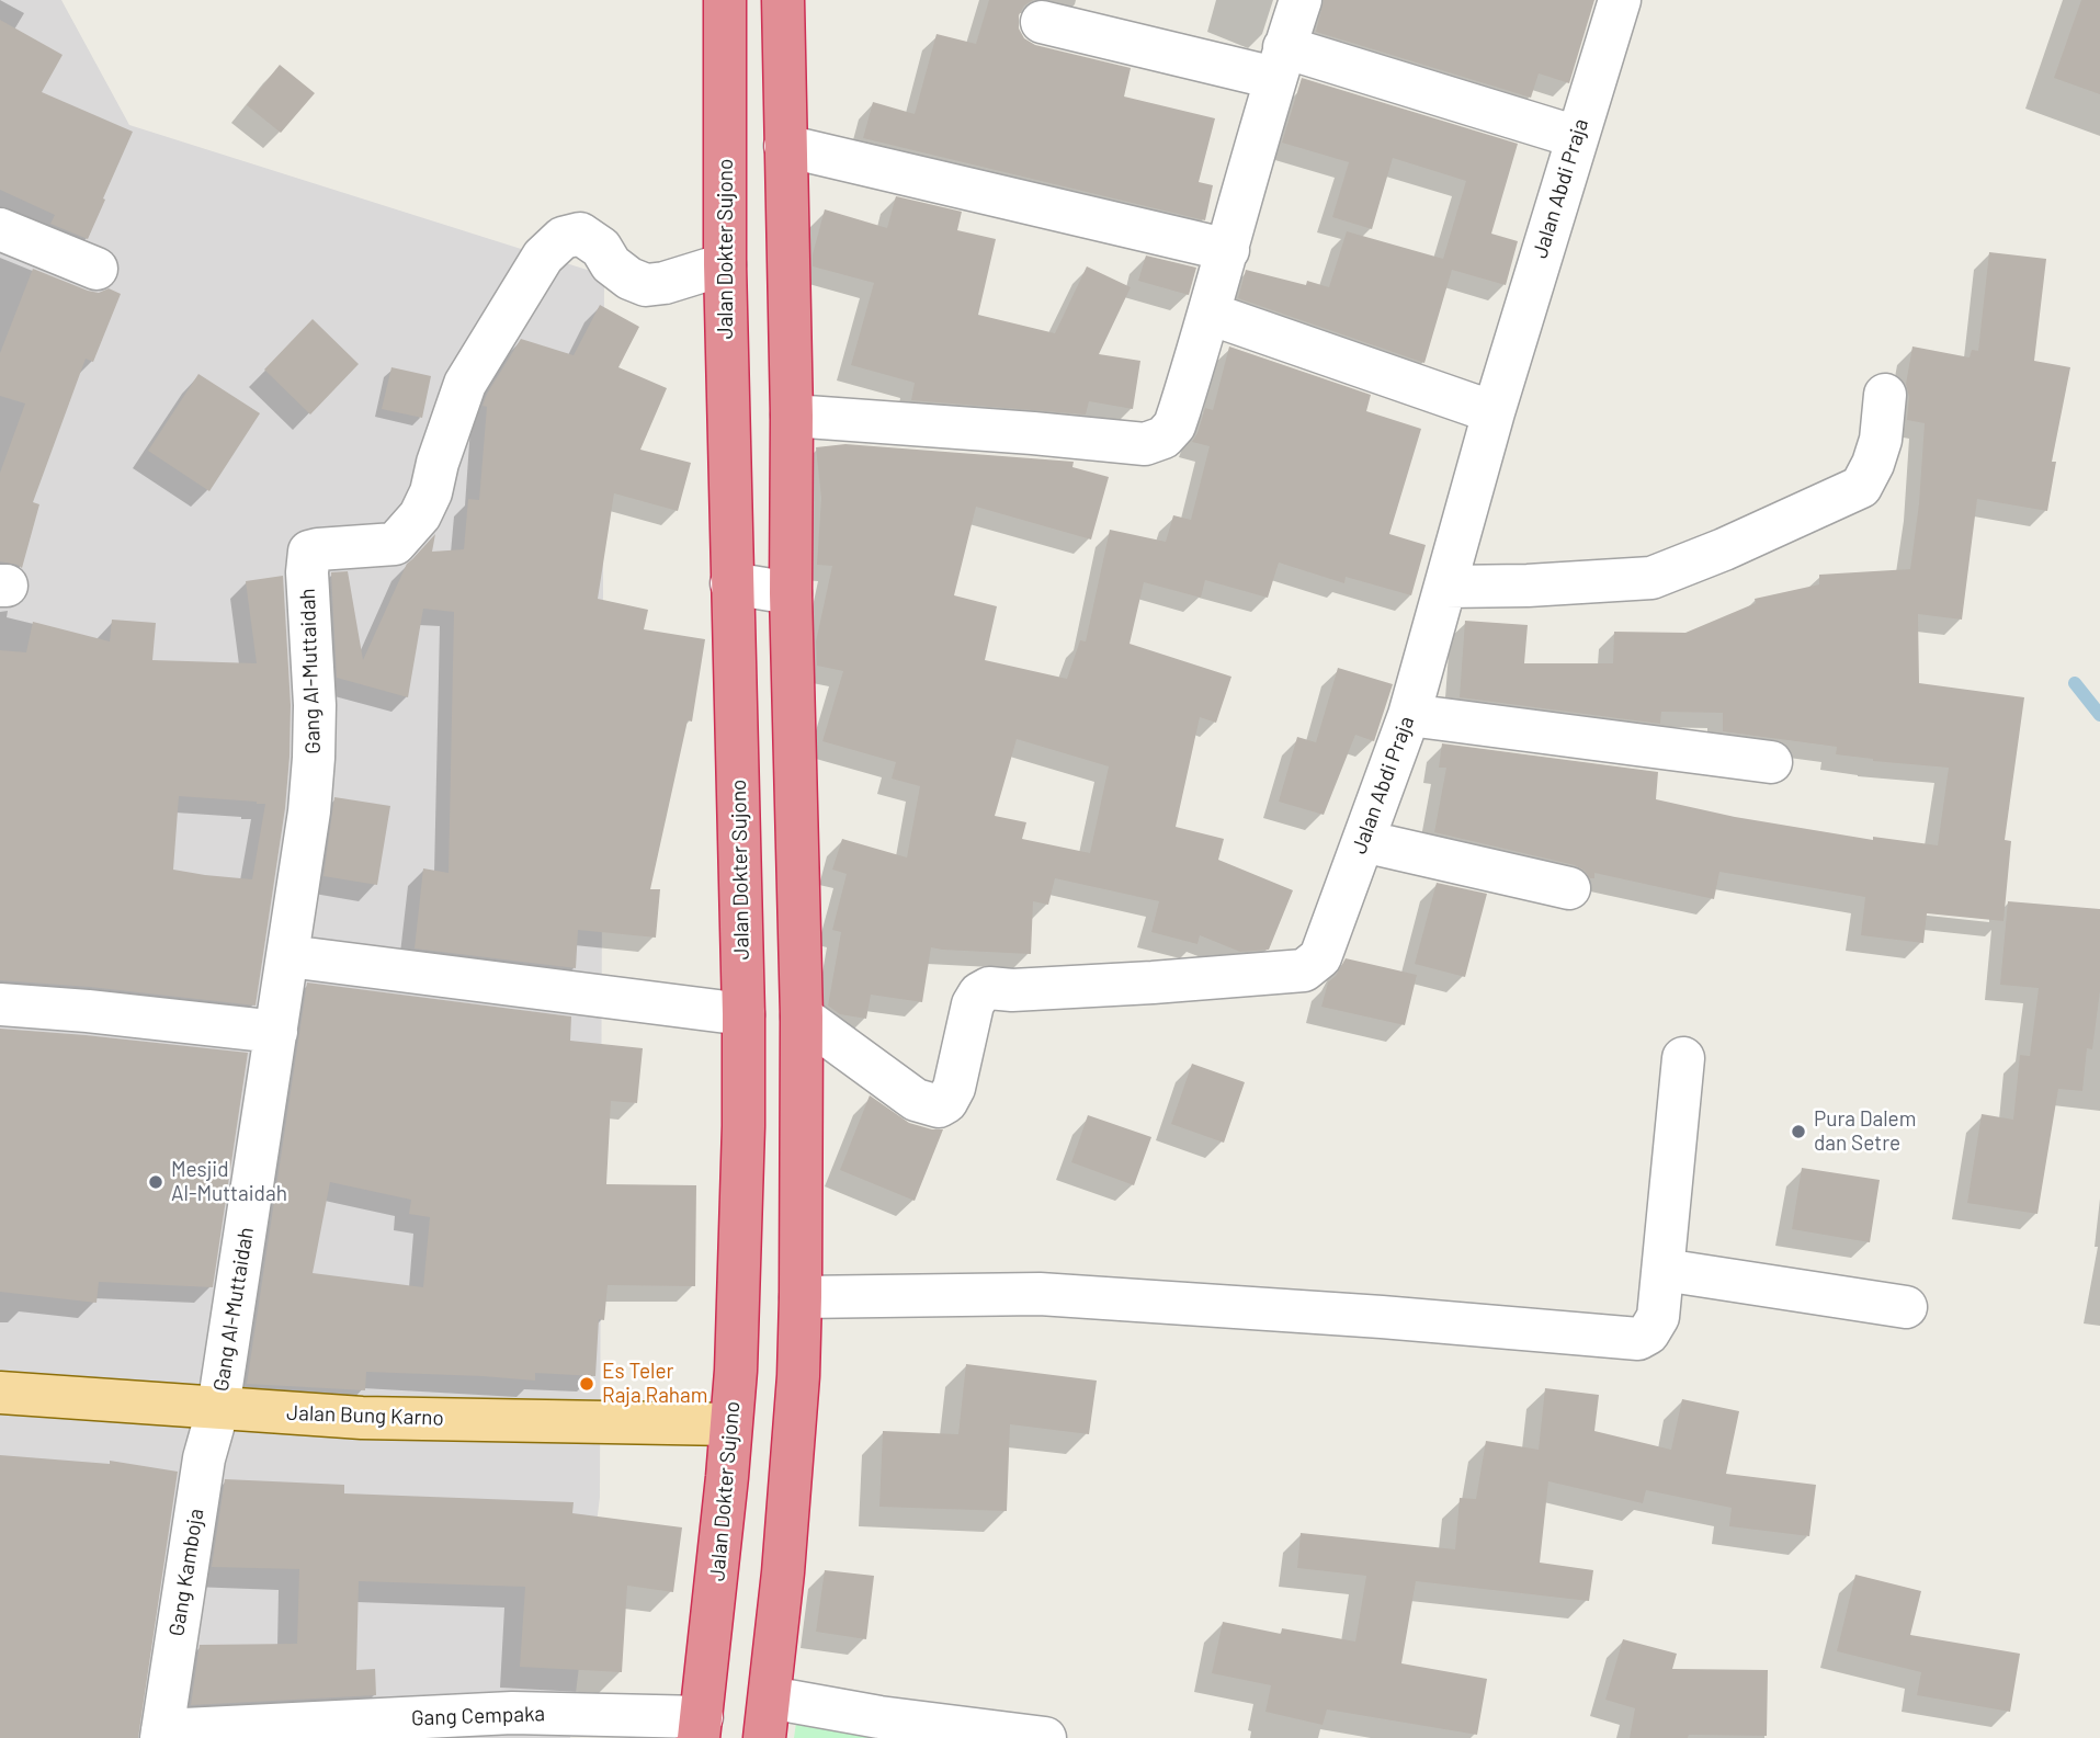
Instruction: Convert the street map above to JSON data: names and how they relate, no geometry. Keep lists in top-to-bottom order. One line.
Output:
{"streets":{"highway":["Jalan Dokter Sujono"],"main road":["Jalan Bung Karno"],"street":["Jalan Abdi Praja","Gang Al-Muttaidah","Gang Kamboja","Gang Cempaka"]},"crossings":[["Jalan Dokter Sujono","Gang Al-Muttaidah"],["Jalan Dokter Sujono","Jalan Bung Karno"],["Jalan Dokter Sujono","Gang Cempaka"],["Gang Al-Muttaidah","Jalan Bung Karno"],["Gang Al-Muttaidah","Gang Kamboja"],["Jalan Bung Karno","Gang Kamboja"],["Gang Kamboja","Gang Cempaka"]],"places":["Pura Dalem dan Setre","Mesjid Al-Muttaidah","Es Teler Raja Raham"]}
